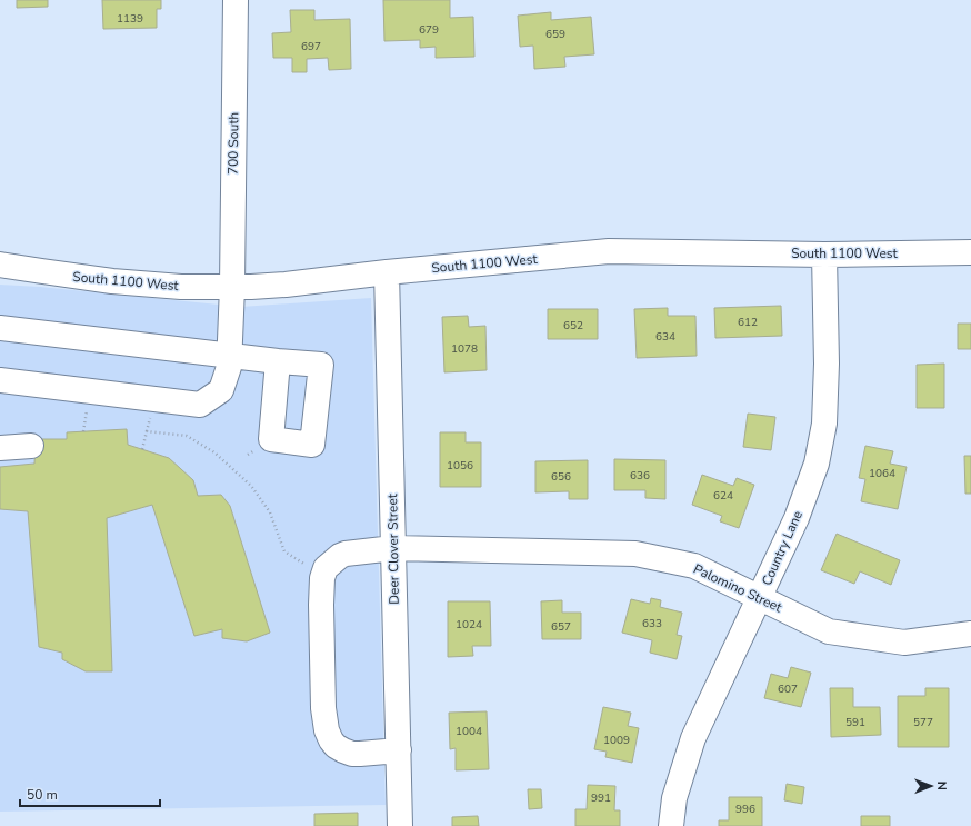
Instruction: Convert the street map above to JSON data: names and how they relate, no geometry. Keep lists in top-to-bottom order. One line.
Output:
{"streets":{"street":["700 South","South 1100 West","Country Lane","Deer Clover Street","Palomino Street"]},"crossings":[["700 South","South 1100 West"],["South 1100 West","Country Lane"],["South 1100 West","Deer Clover Street"],["Country Lane","Palomino Street"],["Deer Clover Street","Palomino Street"]],"house_numbers":["1139","679","659","697","612","652","634","1078","1056","1064","636","656","624","633","1024","657","607","591","577","1004","1009","991","996"],"scale_bar":"50 m","north":"right"}
